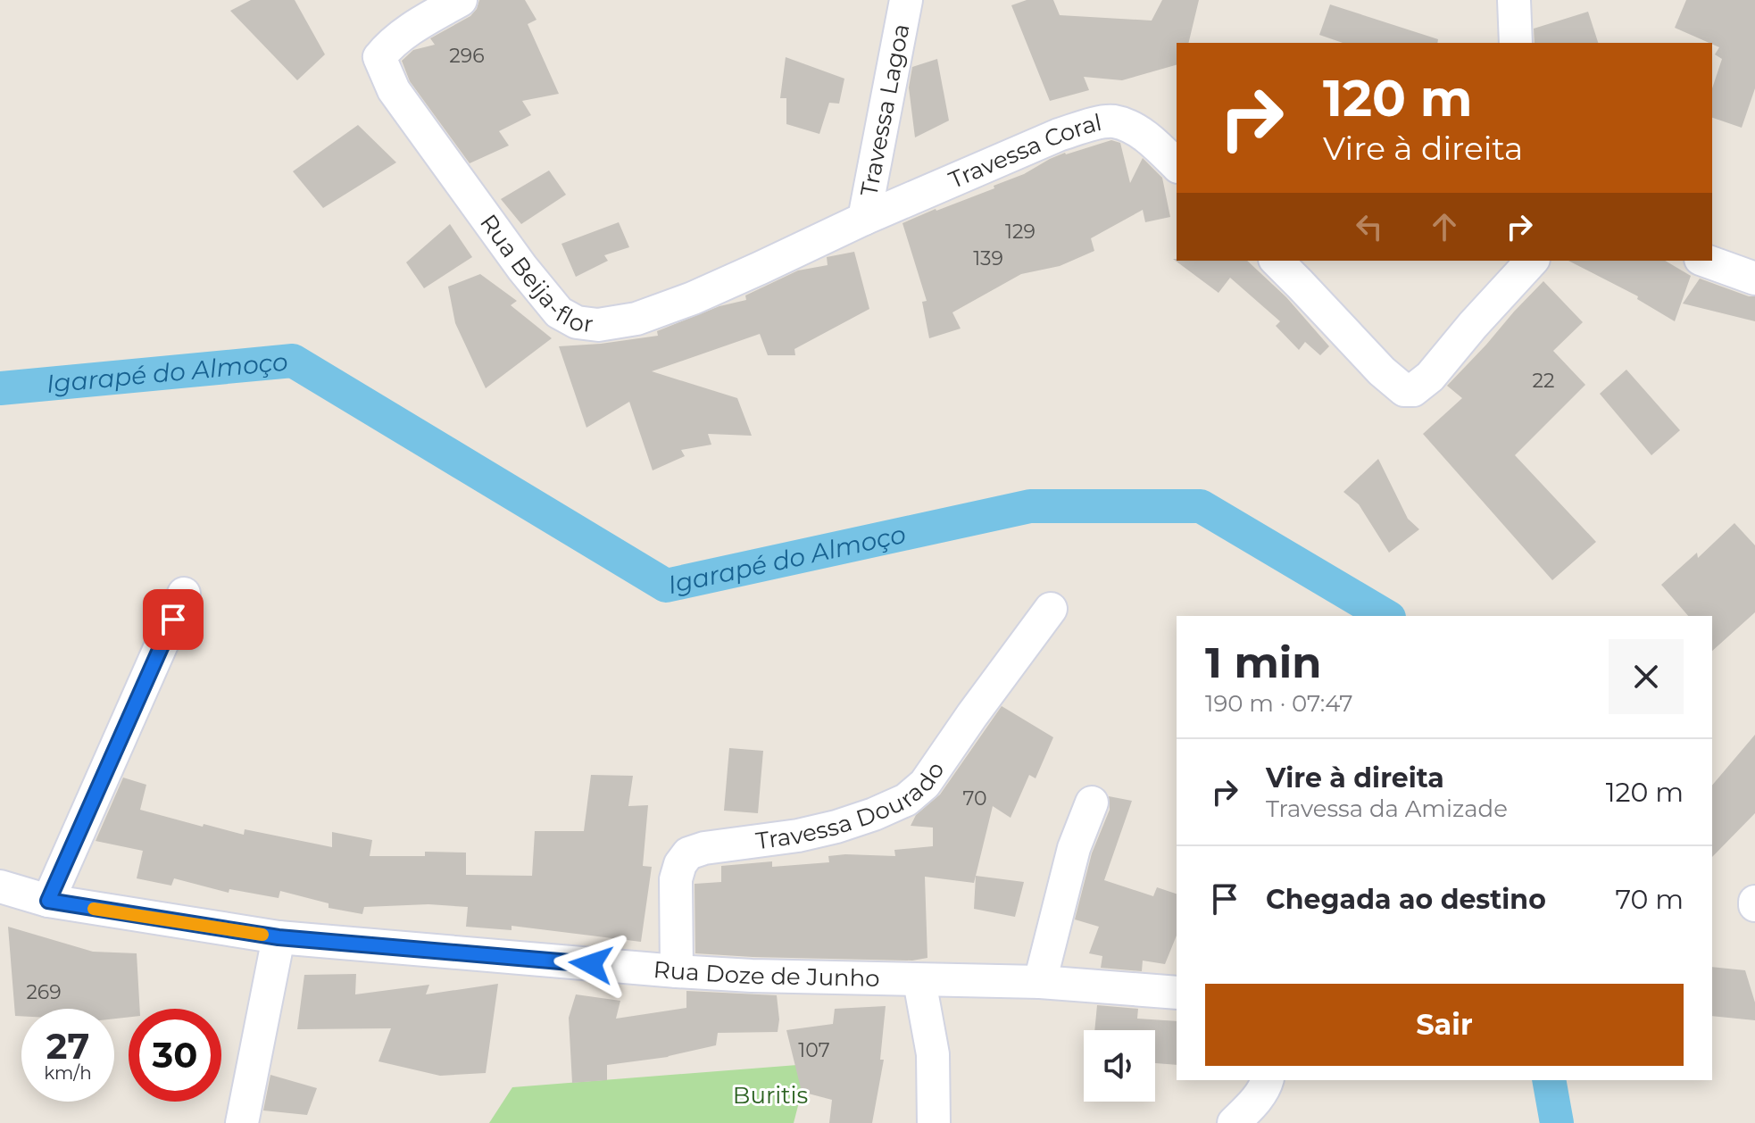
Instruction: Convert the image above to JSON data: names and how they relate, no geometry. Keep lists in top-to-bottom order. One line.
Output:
{"streets":{"street":["Travessa Lagoa","Travessa Coral","Rua Beija-flor","Travessa Dourado","Rua Doze de Junho"]},"crossings":[["Travessa Lagoa","Travessa Coral"],["Travessa Lagoa","Rua Beija-flor"],["Travessa Coral","Rua Beija-flor"],["Travessa Dourado","Rua Doze de Junho"]],"water":["Igarapé do Almoço"],"parks":["Buritis"],"house_numbers":["296","129","139","22","70","269","107"],"page":{"turn":["120 m","Vire à direita"],"heading":["1 min","190 m · 07:47"],"list":[{"name":"Vire à direita","note":"Travessa da Amizade","value":"120 m"},{"name":"Chegada ao destino","value":"70 m"}],"buttons":"Sair","speed":"27 km/h","limit":"30"}}
